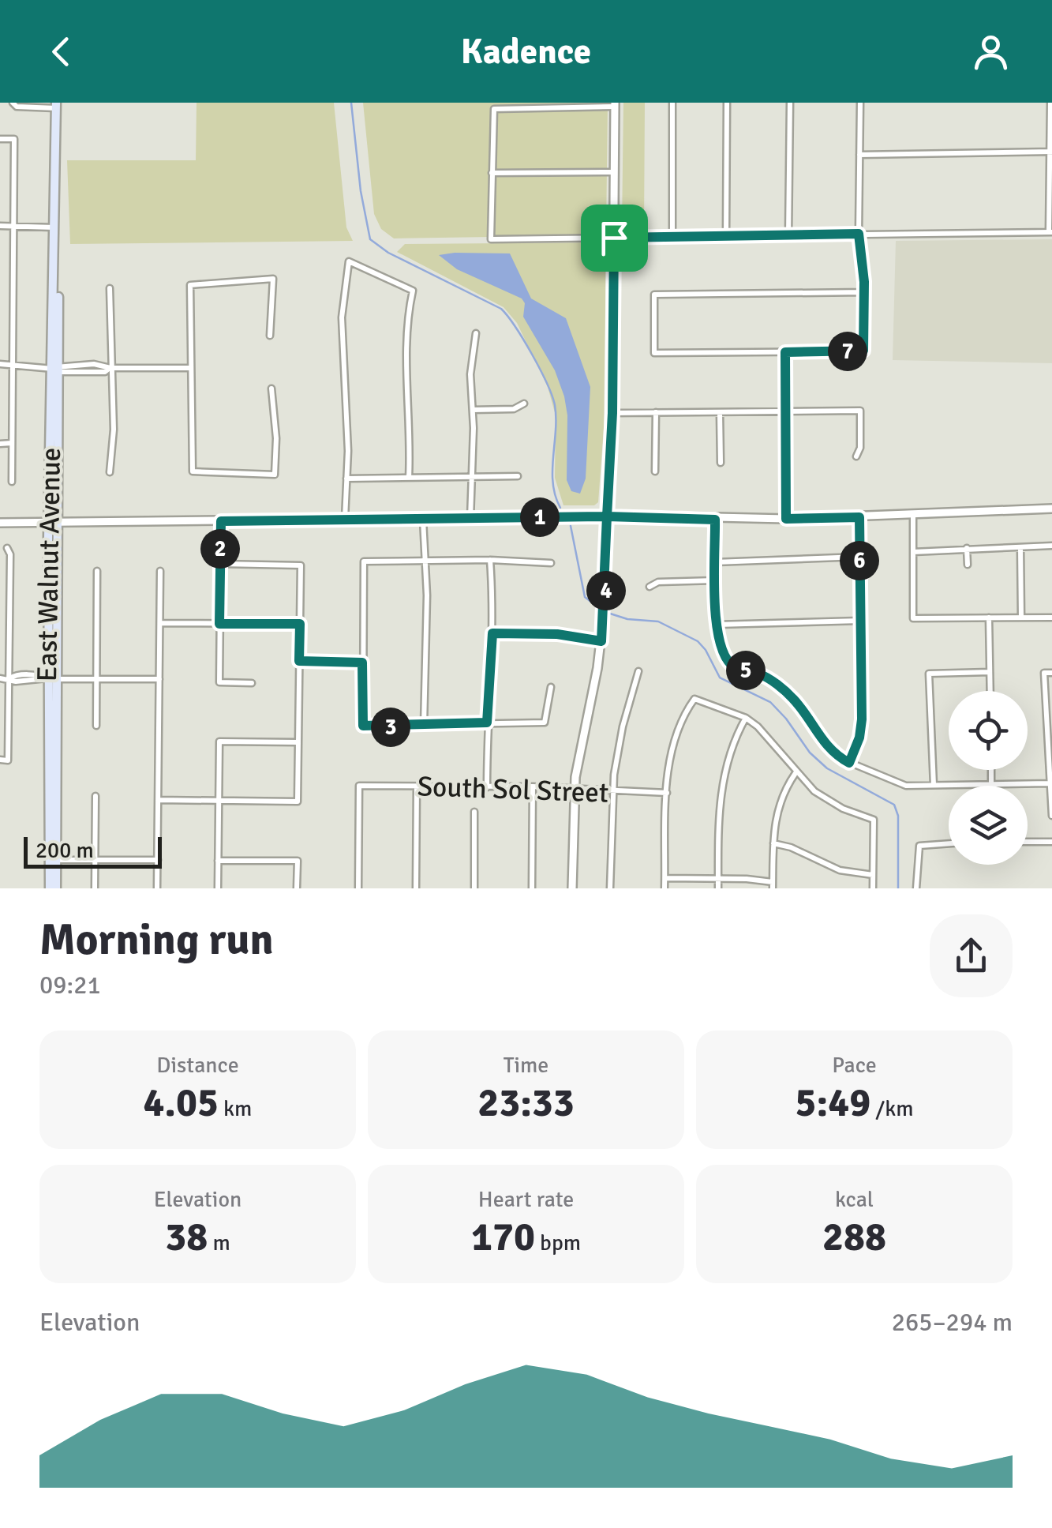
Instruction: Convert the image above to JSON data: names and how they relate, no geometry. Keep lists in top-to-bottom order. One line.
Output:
{"streets":{"main road":["East Walnut Avenue"],"street":["South Sol Street"]},"scale_bar":"200 m","page":{"header":"Kadence","pins":["7","1","2","6","4","5","3"],"scale":"200 m","heading":["Morning run","09:21"],"stats":[["Distance","4.05 km"],["Time","23:33"],["Pace","5:49 /km"],["Elevation","38 m"],["Heart rate","170 bpm"],["kcal","288"]],"chart":["Elevation","265–294 m"]}}
